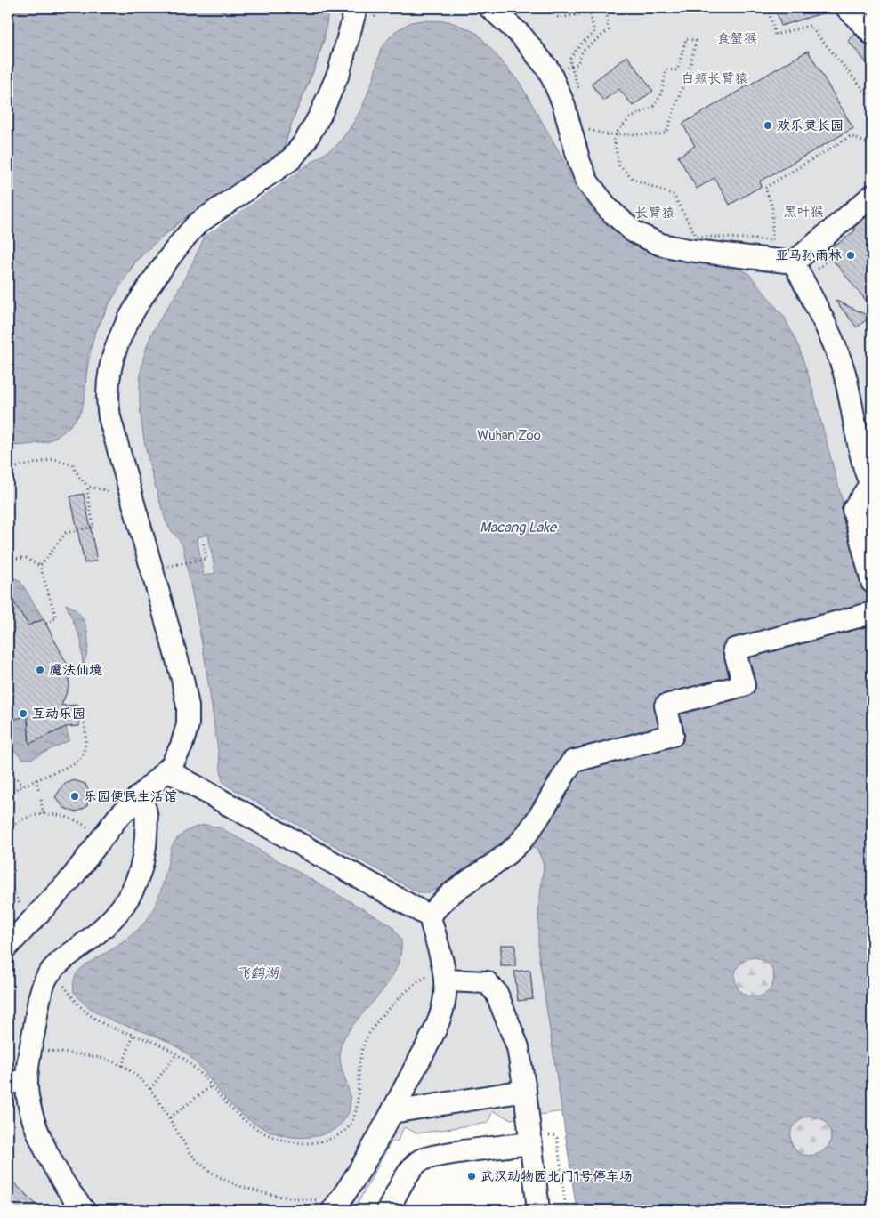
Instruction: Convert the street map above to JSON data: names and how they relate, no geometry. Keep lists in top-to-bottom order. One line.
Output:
{"water":["Macang Lake","飞鹤湖"],"parks":["食蟹猴","白颊长臂猿","黑叶猴","长臂猿","Wuhan Zoo"],"places":["欢乐灵长园","亚马孙雨林","魔法仙境","互动乐园","乐园便民生活馆","武汉动物园北门1号停车场"]}
